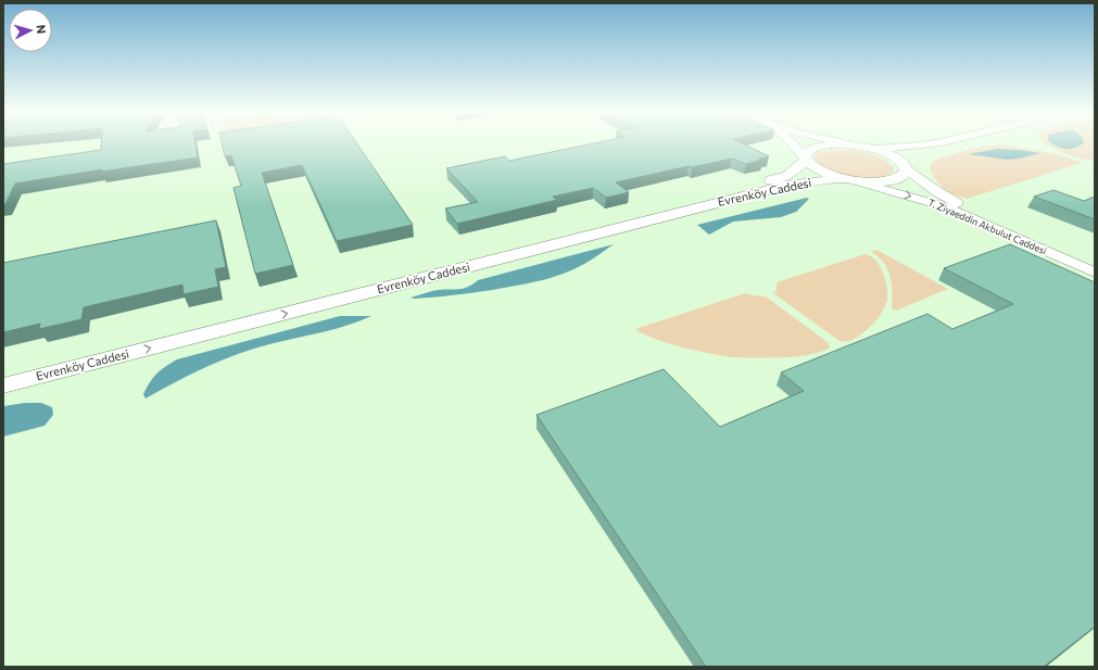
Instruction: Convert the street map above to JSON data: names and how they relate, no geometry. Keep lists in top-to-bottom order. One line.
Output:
{"streets":{"main road":["Evrenköy Caddesi"],"street":["T. Ziyaeddin Akbulut Caddesi"]},"crossings":[["Evrenköy Caddesi","T. Ziyaeddin Akbulut Caddesi"]],"north":"right"}
